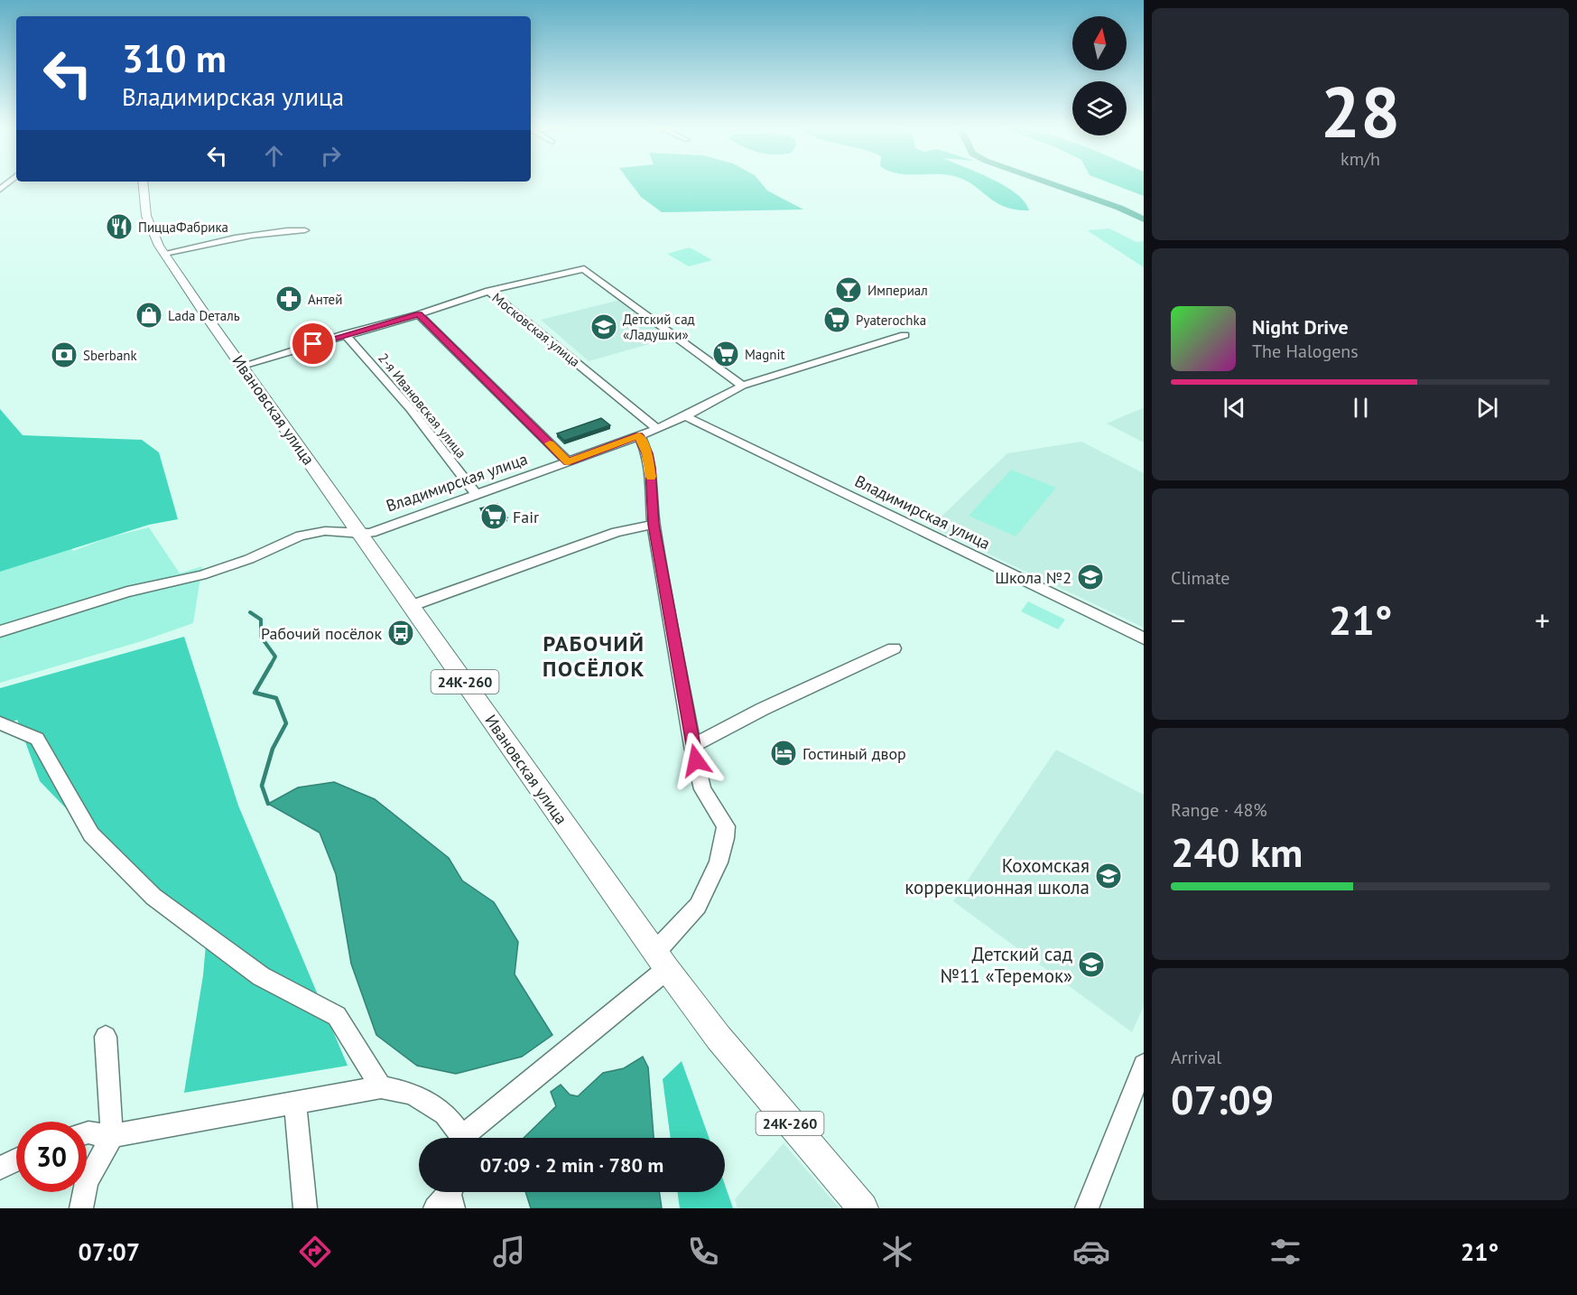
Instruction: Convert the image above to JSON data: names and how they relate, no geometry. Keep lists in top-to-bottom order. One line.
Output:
{"streets":{"main road":["Ивановская улица","24К-260"],"street":["Московская улица","2-я Ивановская улица","Владимирская улица"]},"crossings":[["Московская улица","2-я Ивановская улица"],["Московская улица","Ивановская улица"],["Московская улица","Владимирская улица"],["2-я Ивановская улица","Владимирская улица"],["Ивановская улица","Владимирская улица"]],"districts":["РАБОЧИЙ ПОСЁЛОК"],"places":{"restaurant":["ПиццаФабрика"],"bar":["Империал"],"pharmacy":["Антей"],"shop":["Lada Dеталь"],"supermarket":["Pyaterochka","Magnit","Fair"],"school or university":["Детский сад «Ладушки»","Школа №2","Кохомская коррекционная школа","Детский сад №11 «Теремок»"],"bank":["Sberbank"],"bus stop":["Рабочий посёлок"],"hotel":["Гостиный двор"]},"north":"top","page":{"tile":[["28","km/h"],"Climate",["Range · 48%","240 km"],["Arrival","07:09"]],"turn":["310 m","Владимирская улица"],"song":["Night Drive","The Halogens"],"heat":["−","21°","+"],"limit":"30","trip":"07:09 · 2 min · 780 m","tabs":["07:07","21°"]}}
